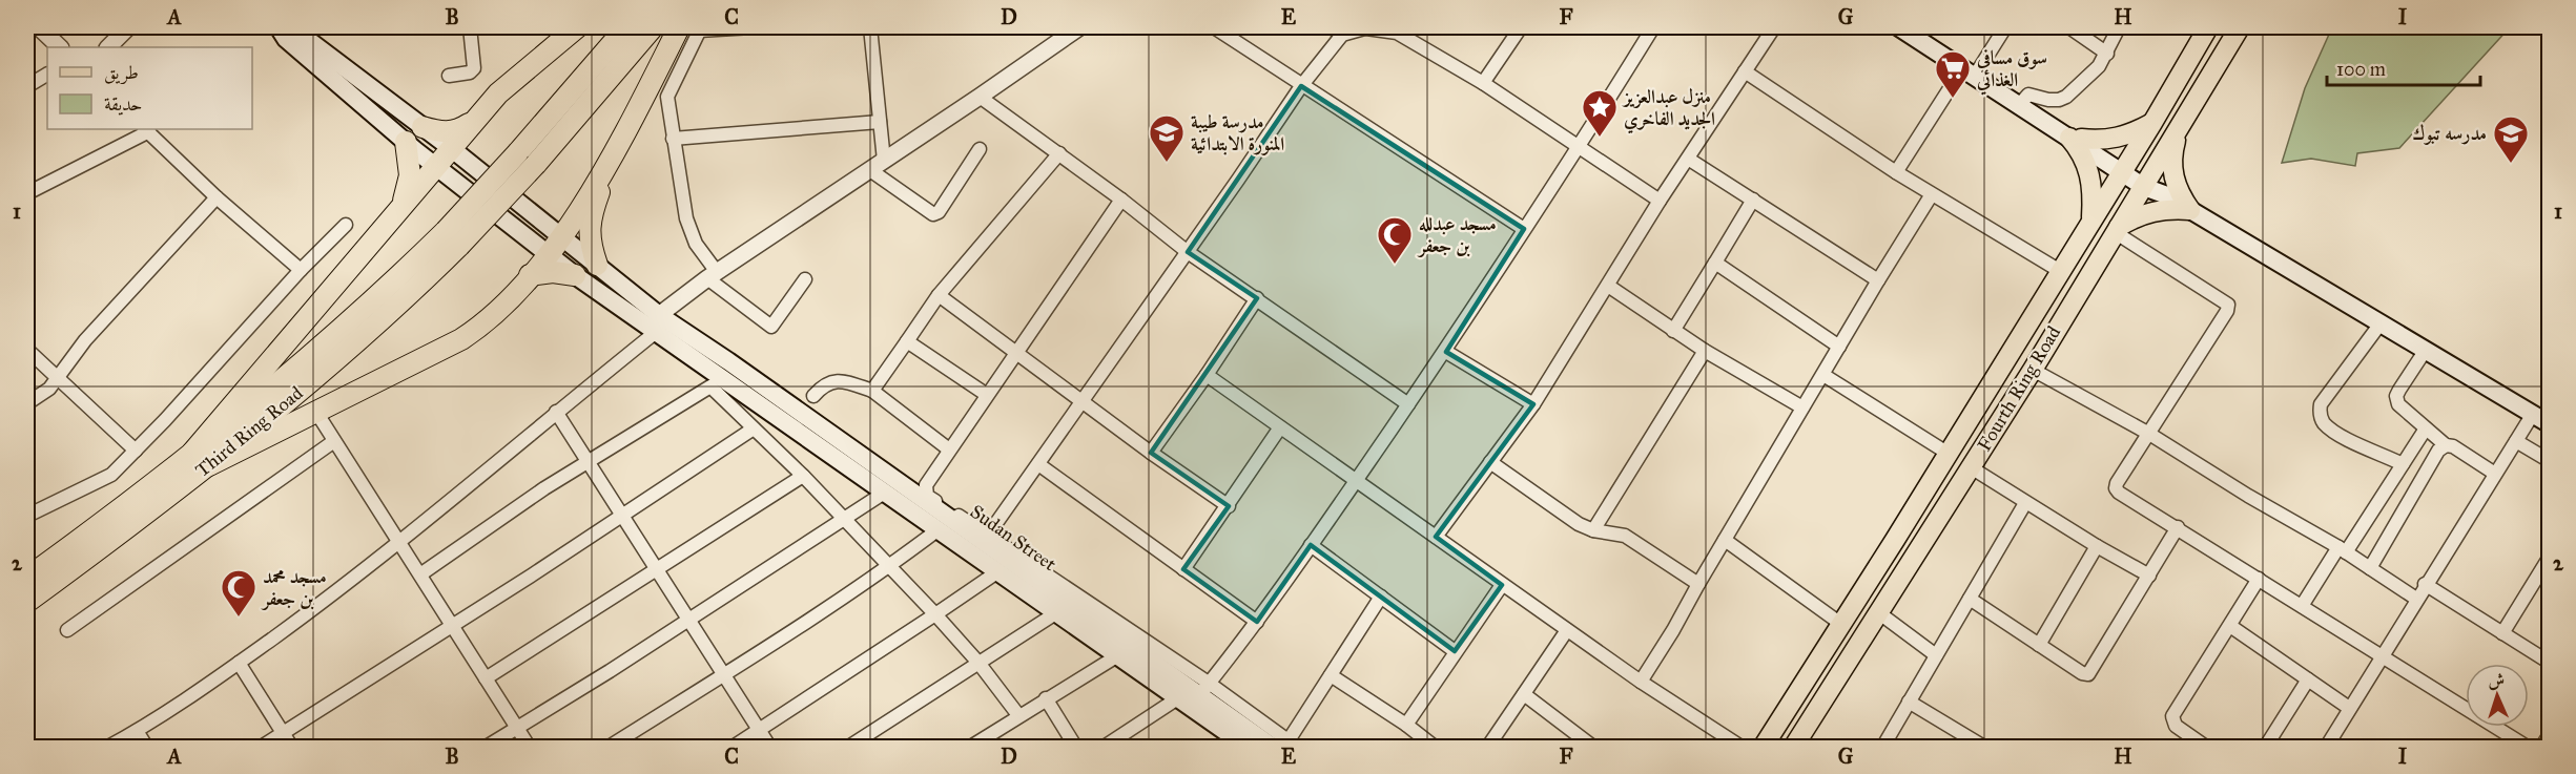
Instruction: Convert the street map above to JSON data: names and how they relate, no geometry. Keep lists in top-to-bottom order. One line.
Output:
{"streets":{"highway":["Third Ring Road"],"main road":["Fourth Ring Road","Sudan Street"]},"places":{"supermarket":["سوق مسافي الغذائي"],"place":["منزل عبدالعزيز الجديد الفاخري"],"school or university":["مدرسة طيبة المنورة الابتدائية","مدرسه تبوك"],"mosque":["مسجد عبدلله بن جعفر","مسجد محمد بن جعفر"]},"legend":["طريق","حديقة"],"scale_bar":"100 m","north":"top","grid":{"columns":["A","B","C","D","E","F","G","H","I"],"rows":["1","2"]}}
